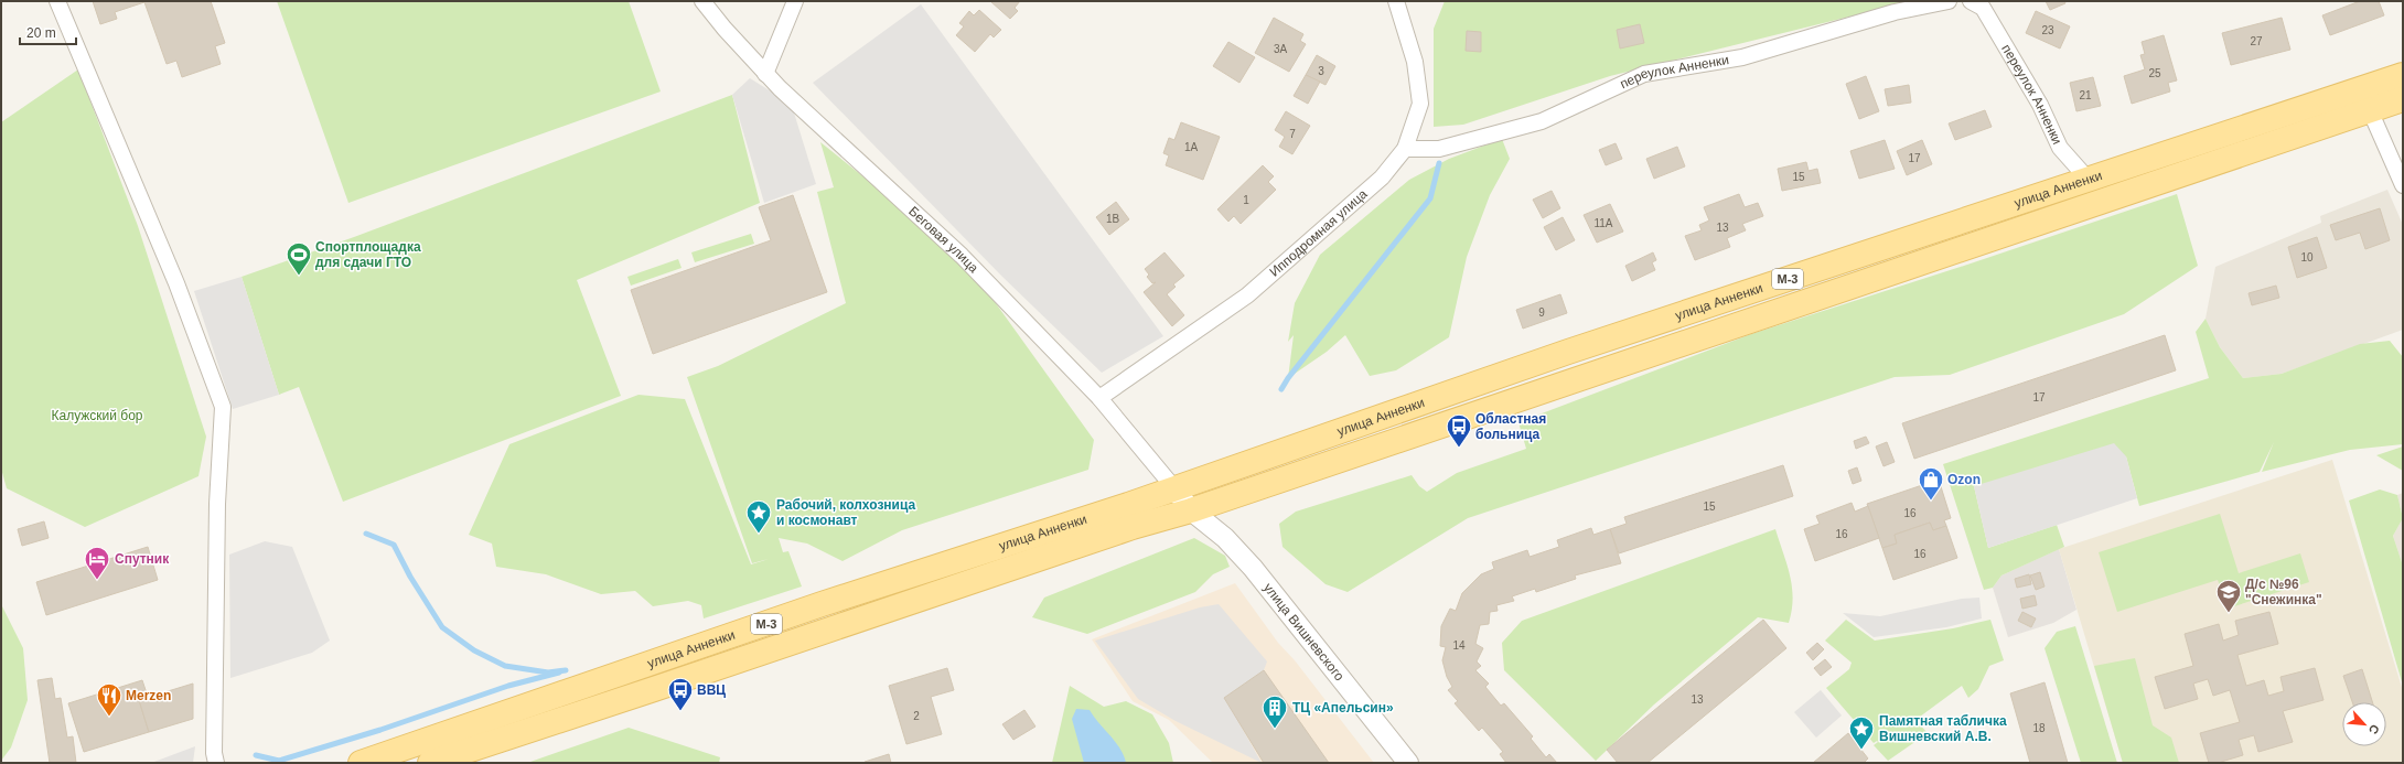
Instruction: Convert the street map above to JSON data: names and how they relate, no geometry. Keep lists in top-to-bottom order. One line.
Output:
{"streets":{"main road":["улица Анненки","М-3"],"street":["переулок Анненки","Ипподромная улица","Беговая улица","улица Вишневского"]},"crossings":[["переулок Анненки","улица Анненки"],["переулок Анненки","Ипподромная улица"],["улица Анненки","Беговая улица"],["улица Анненки","улица Вишневского"],["Ипподромная улица","Беговая улица"],["Беговая улица","улица Вишневского"]],"parks":["Калужский бор"],"places":{"sports":["Спортплощадка для сдачи ГТО"],"bus stop":["Областная больница","ВВЦ"],"shop":["Ozon"],"place":["Рабочий, колхозница и космонавт","Памятная табличка Вишневский А.В."],"hotel":["Спутник"],"school or university":["Д/с №96 \"Снежинка\""],"restaurant":["Merzen"],"building":["ТЦ «Апельсин»"]},"house_numbers":["23","27","3А","3","25","21","7","1А","17","15","1","1В","11А","13","10","9","17","15","16","16","16","14","13","2","18"],"scale_bar":"20 m","north":"bottom right"}
